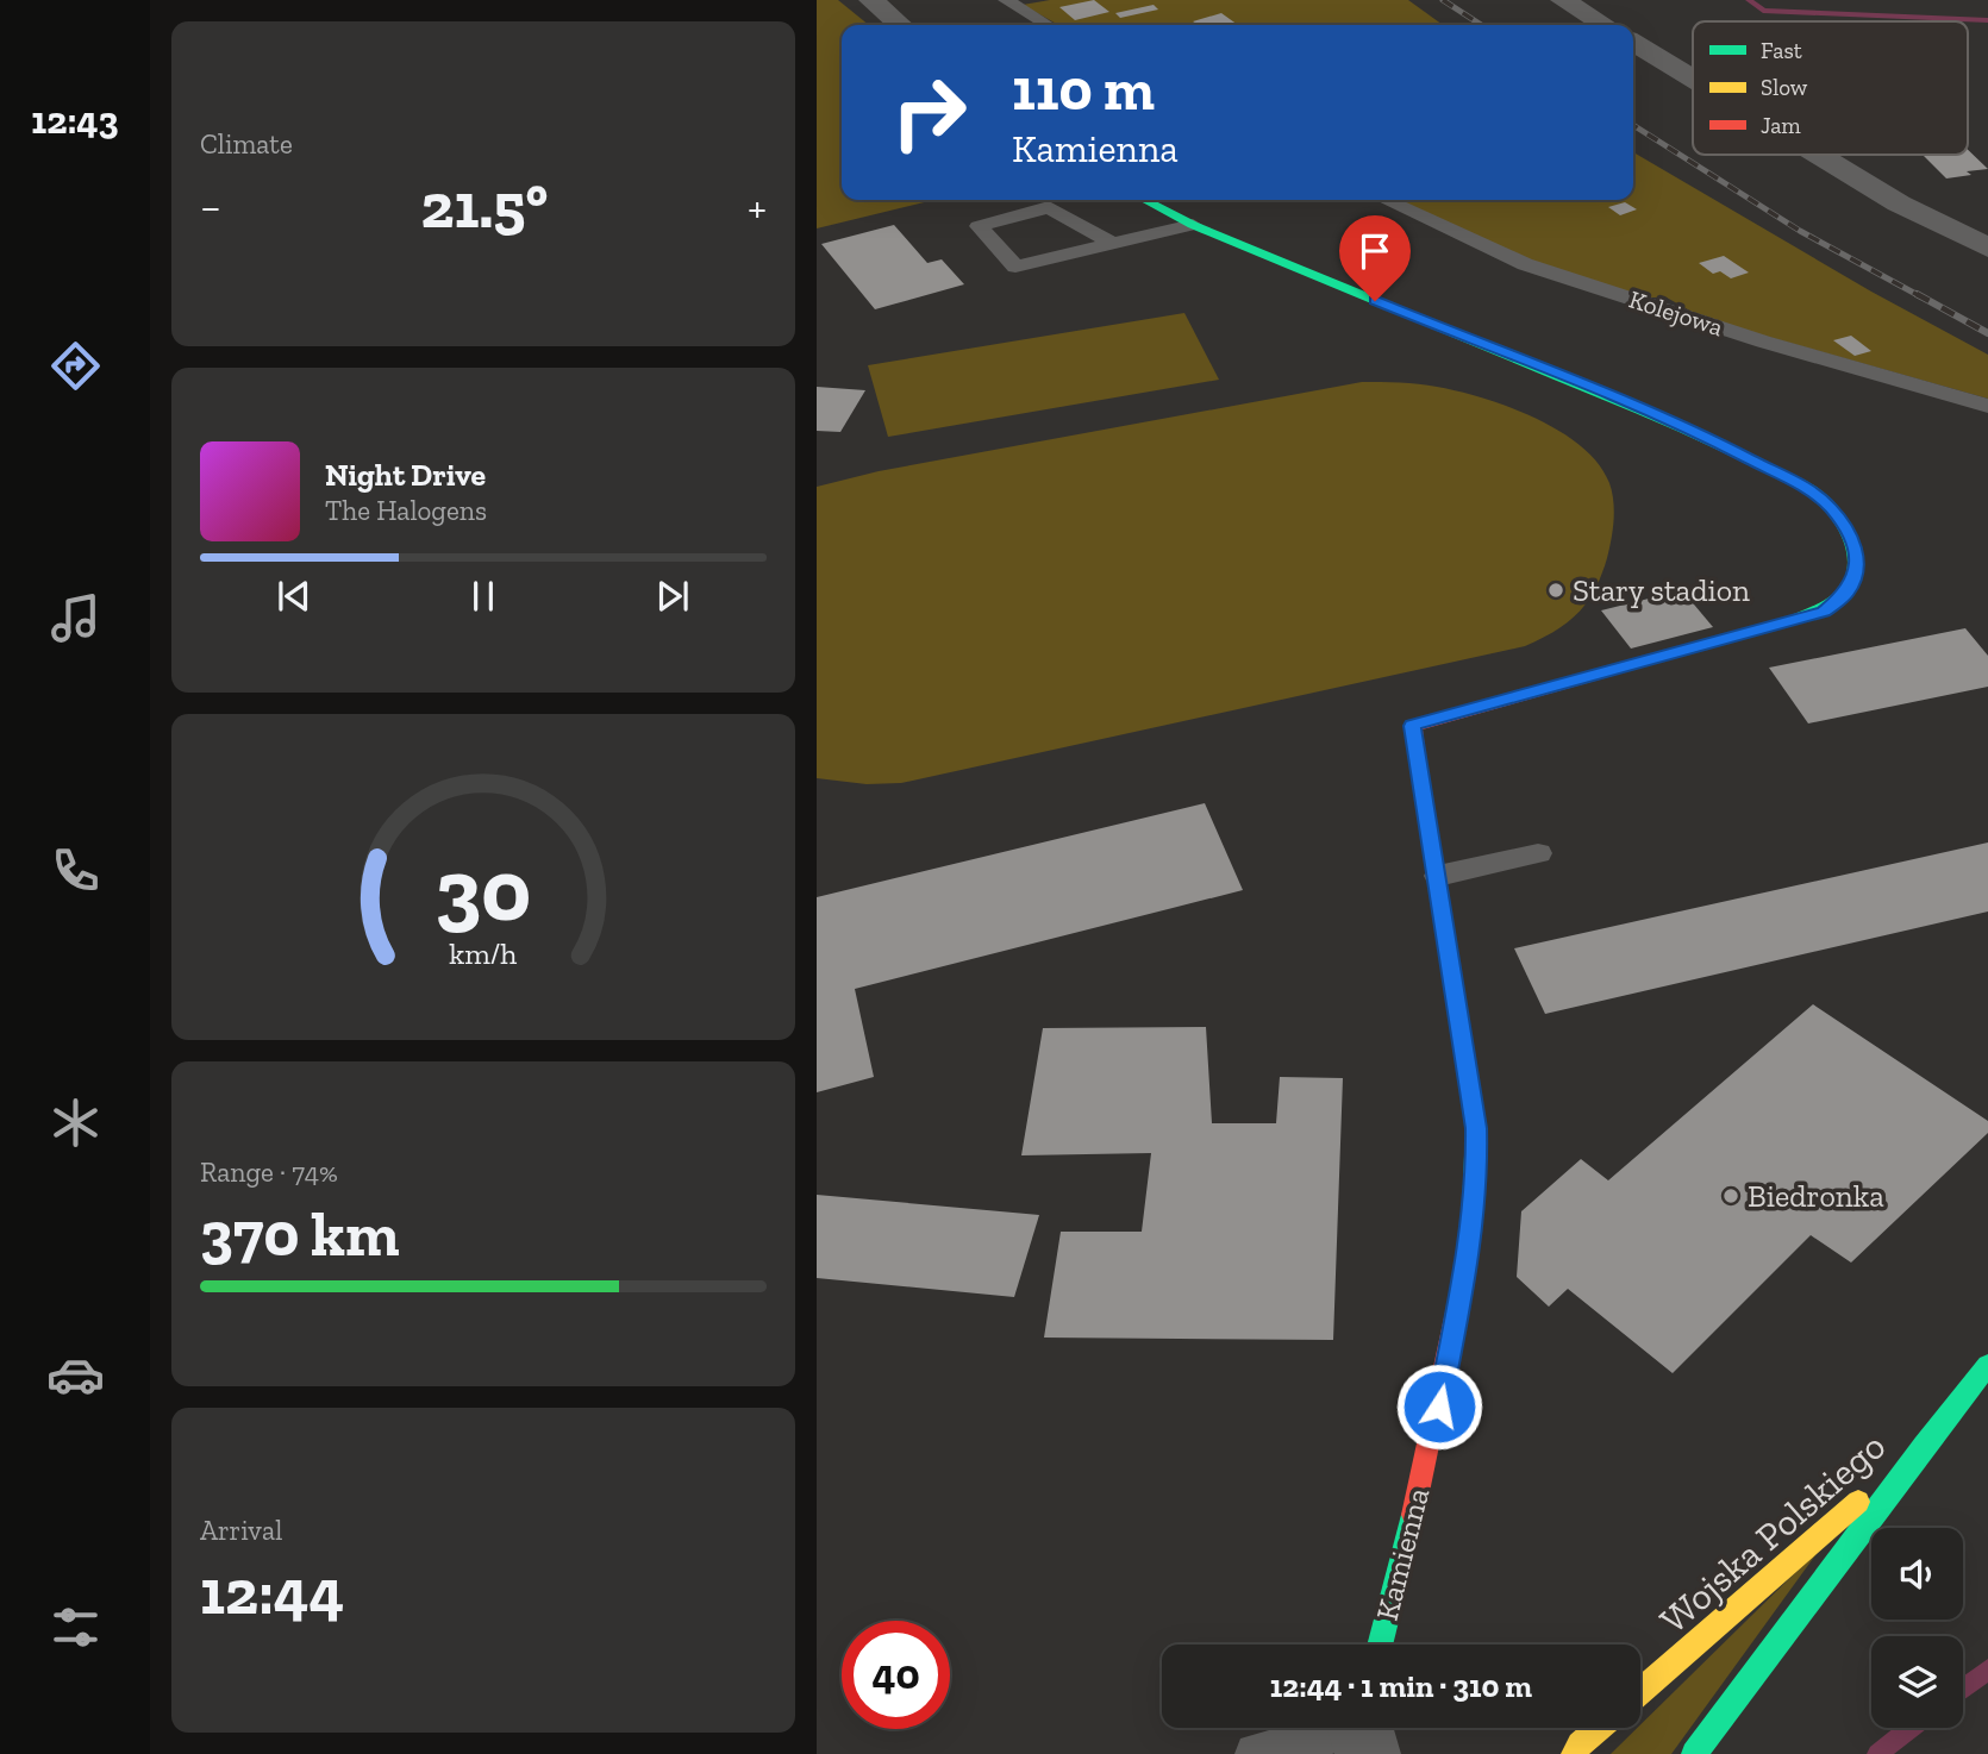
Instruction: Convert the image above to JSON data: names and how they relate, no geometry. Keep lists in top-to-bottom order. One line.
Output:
{"streets":{"street":["Wojska Polskiego","Kamienna"],"lane":["Kolejowa"]},"places":["Stary stadion","Biedronka"],"legend":["Fast","Slow","Jam"],"page":{"tabs":"12:43","tile":["Climate",["Range · 74%","370 km"],["Arrival","12:44"]],"turn":["110 m","Kamienna"],"heat":["−","21.5°","+"],"song":["Night Drive","The Halogens"],"limit":"40","trip":"12:44 · 1 min · 310 m","gauge":["30","km/h"]}}
